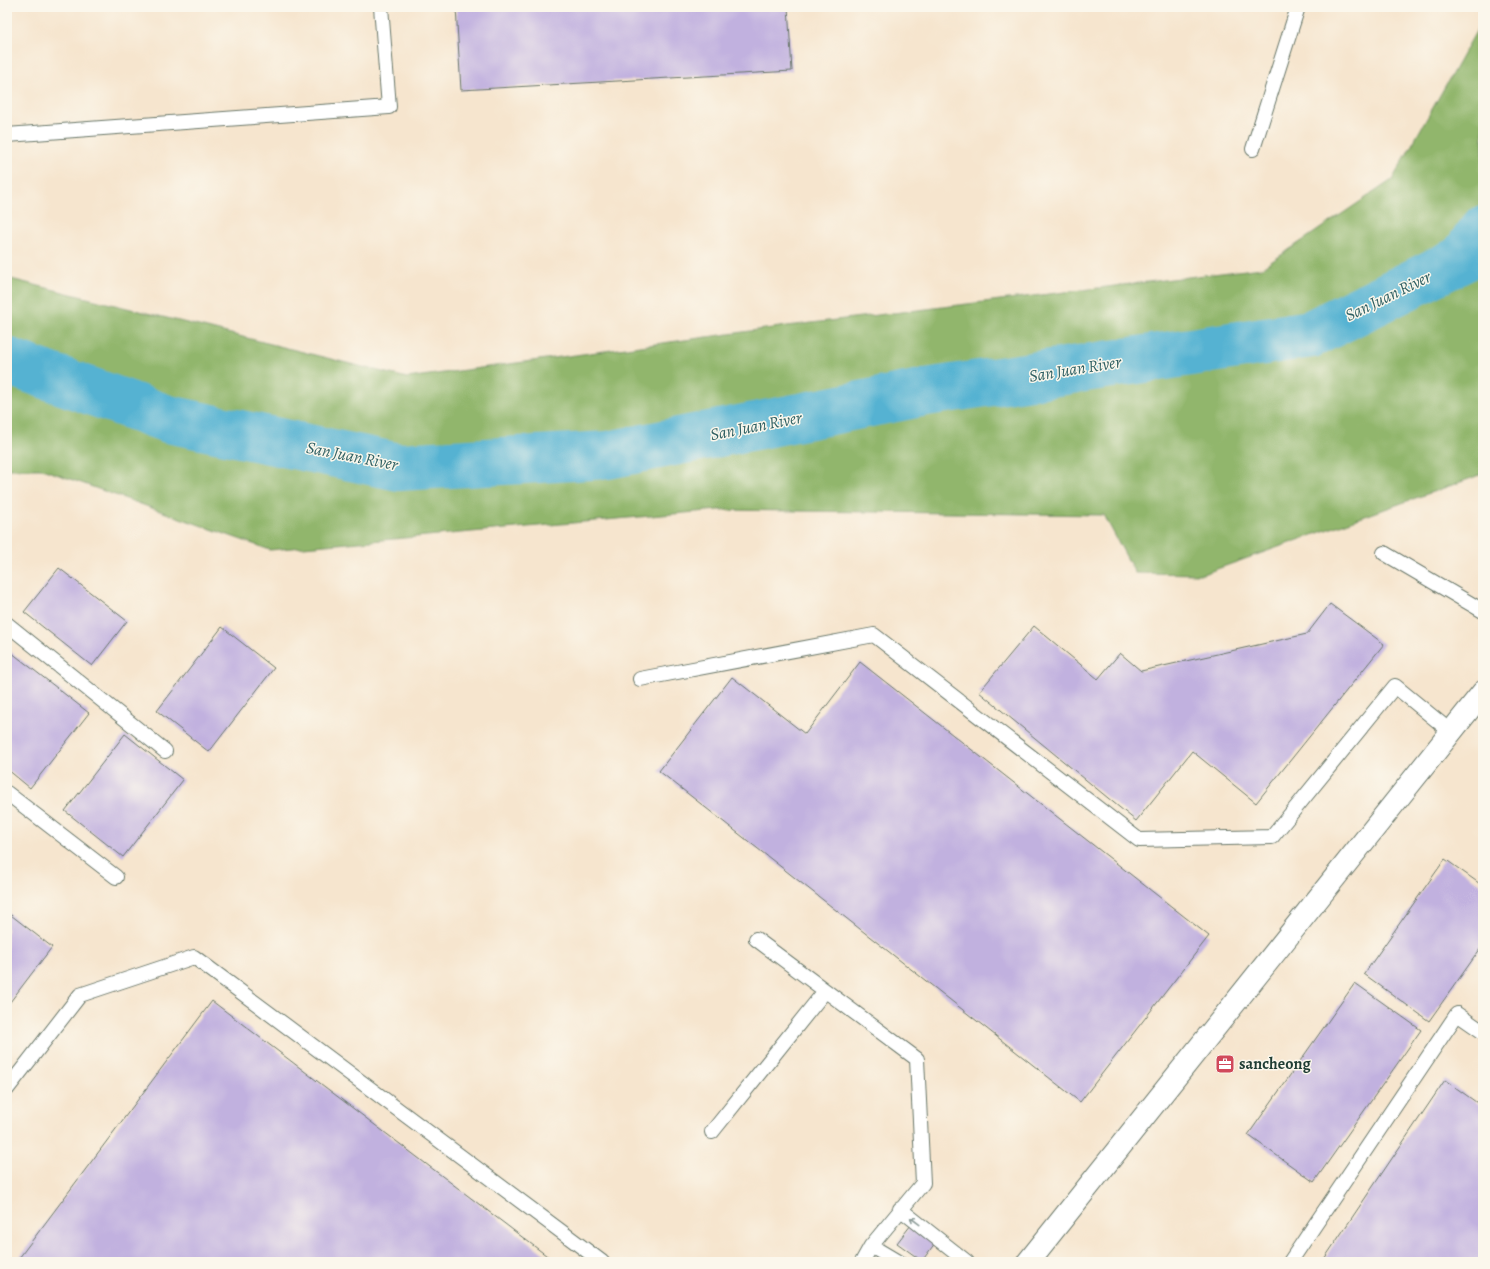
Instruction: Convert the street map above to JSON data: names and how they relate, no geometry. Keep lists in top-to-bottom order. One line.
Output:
{"water":["San Juan River"],"places":{"office":["sancheong"]}}
